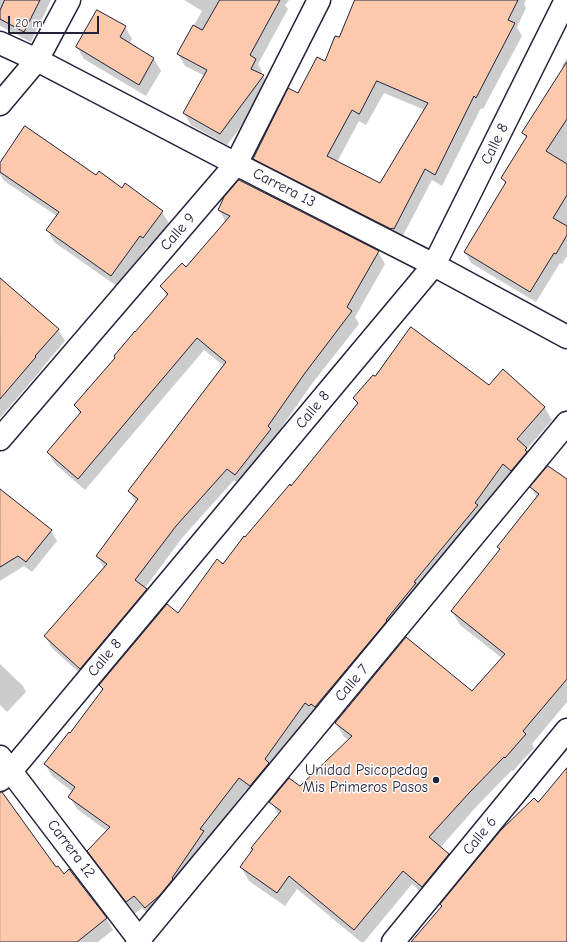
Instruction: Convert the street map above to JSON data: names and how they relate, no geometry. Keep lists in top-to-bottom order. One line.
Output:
{"streets":{"street":["Calle 8","Carrera 13","Calle 9","Calle 7","Calle 6","Carrera 12"]},"crossings":[["Calle 8","Carrera 13"],["Calle 8","Carrera 12"],["Carrera 13","Calle 9"],["Calle 7","Carrera 12"]],"places":["Unidad Psicopedag Mis Primeros Pasos"],"scale_bar":"20 m"}
